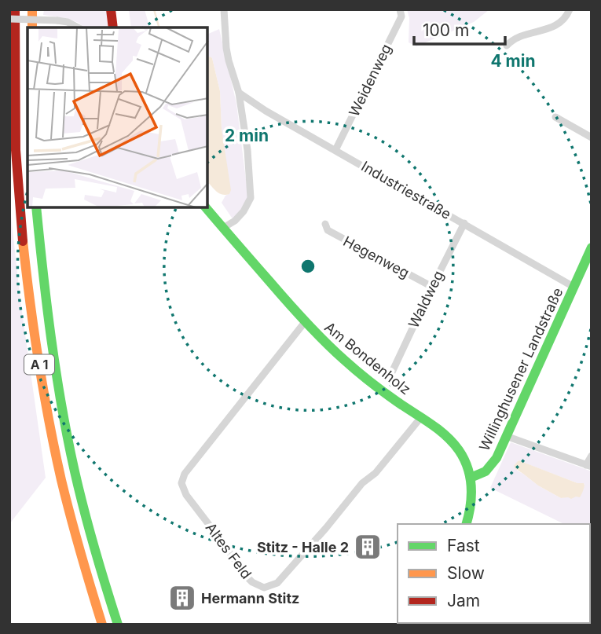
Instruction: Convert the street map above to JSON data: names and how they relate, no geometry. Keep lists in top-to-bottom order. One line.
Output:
{"streets":{"main road":["Am Bondenholz","A 1","Willinghusener Landstraße"],"street":["Weidenweg","Industriestraße","Hegenweg","Waldweg","Altes Feld"]},"crossings":[["Weidenweg","Industriestraße"],["Industriestraße","Waldweg"],["Industriestraße","Willinghusener Landstraße"],["Hegenweg","Waldweg"],["Am Bondenholz","Willinghusener Landstraße"],["Am Bondenholz","Altes Feld"]],"places":{"building":["Stitz - Halle 2","Hermann Stitz"]},"legend":["Fast","Slow","Jam"],"scale_bar":"100 m","rings":["4 min","2 min"]}
